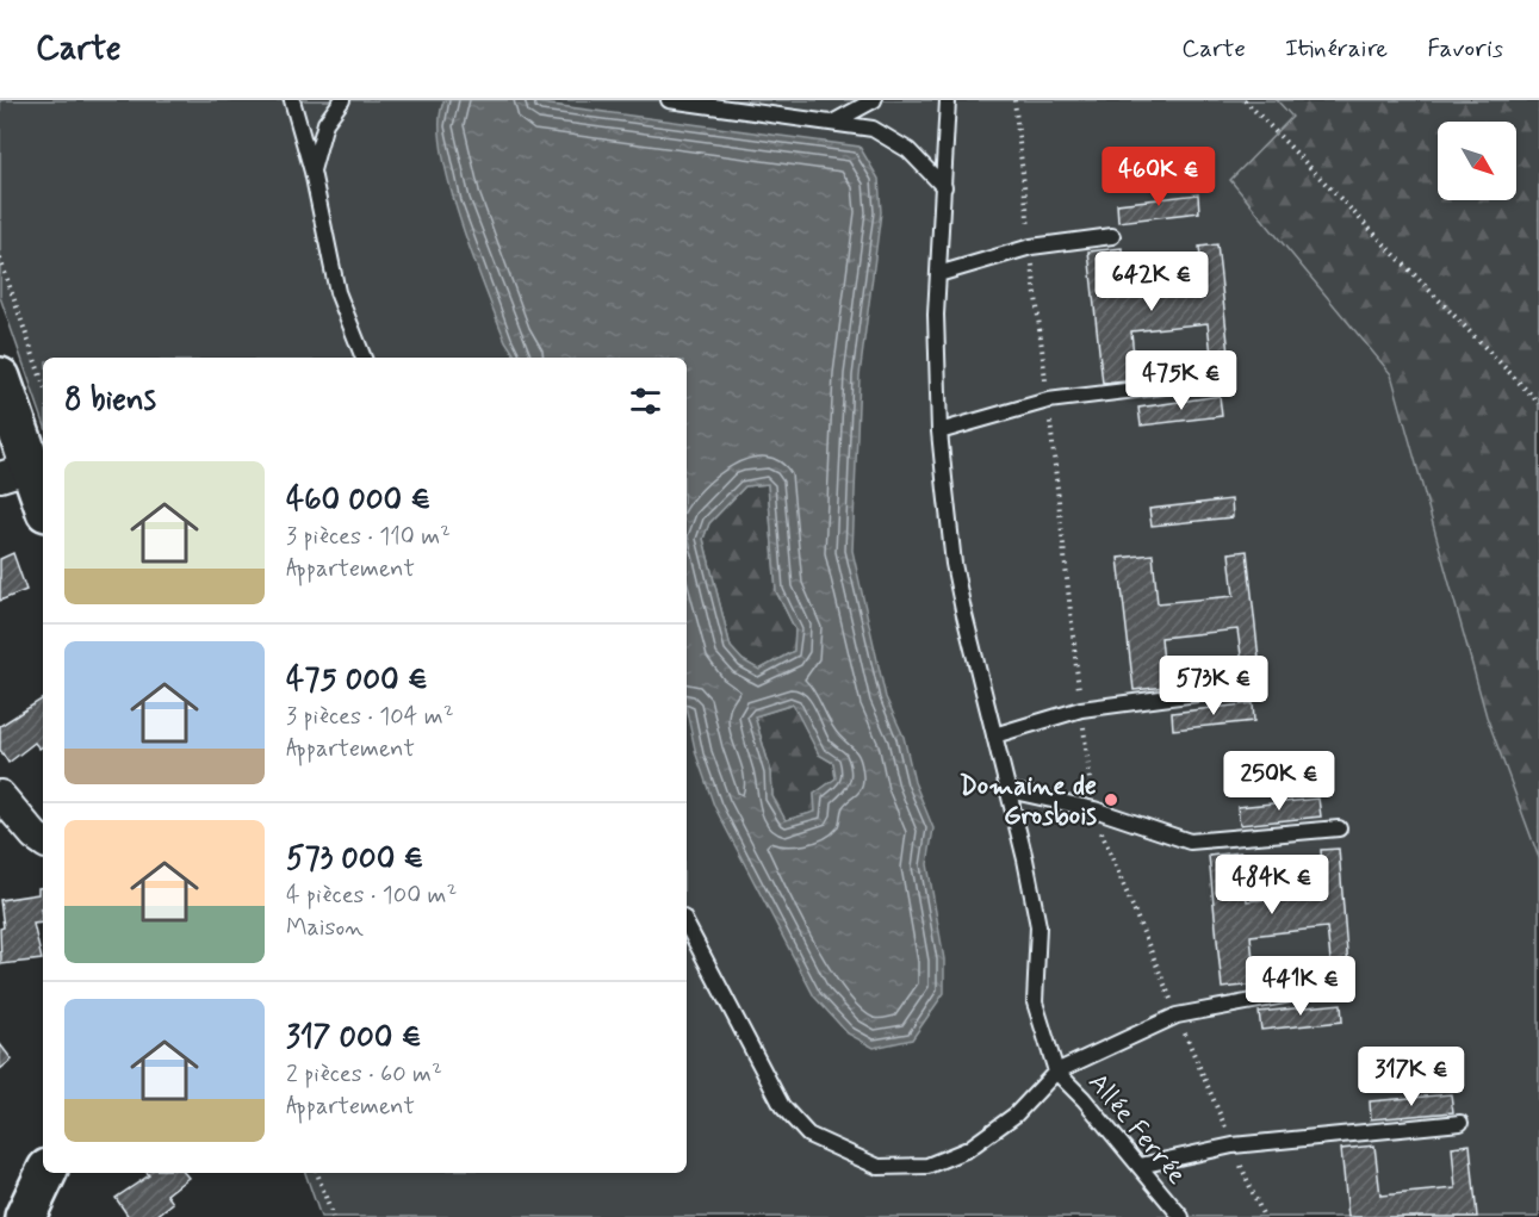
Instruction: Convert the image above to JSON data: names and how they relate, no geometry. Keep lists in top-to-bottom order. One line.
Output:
{"streets":{"lane":["Allée Ferrée"]},"places":["Domaine de Grosbois"],"north":"bottom right","page":{"header":"Carte","nav":["Carte","Itinéraire","Favoris"],"price":["460K €","642K €","475K €","573K €","250K €","484K €","441K €","317K €"],"heading":"8 biens","list":[{"name":"460 000 €","note":"3 pièces · 110 m² · Appartement"},{"name":"475 000 €","note":"3 pièces · 104 m² · Appartement"},{"name":"573 000 €","note":"4 pièces · 100 m² · Maison"},{"name":"317 000 €","note":"2 pièces · 60 m² · Appartement"}]}}
